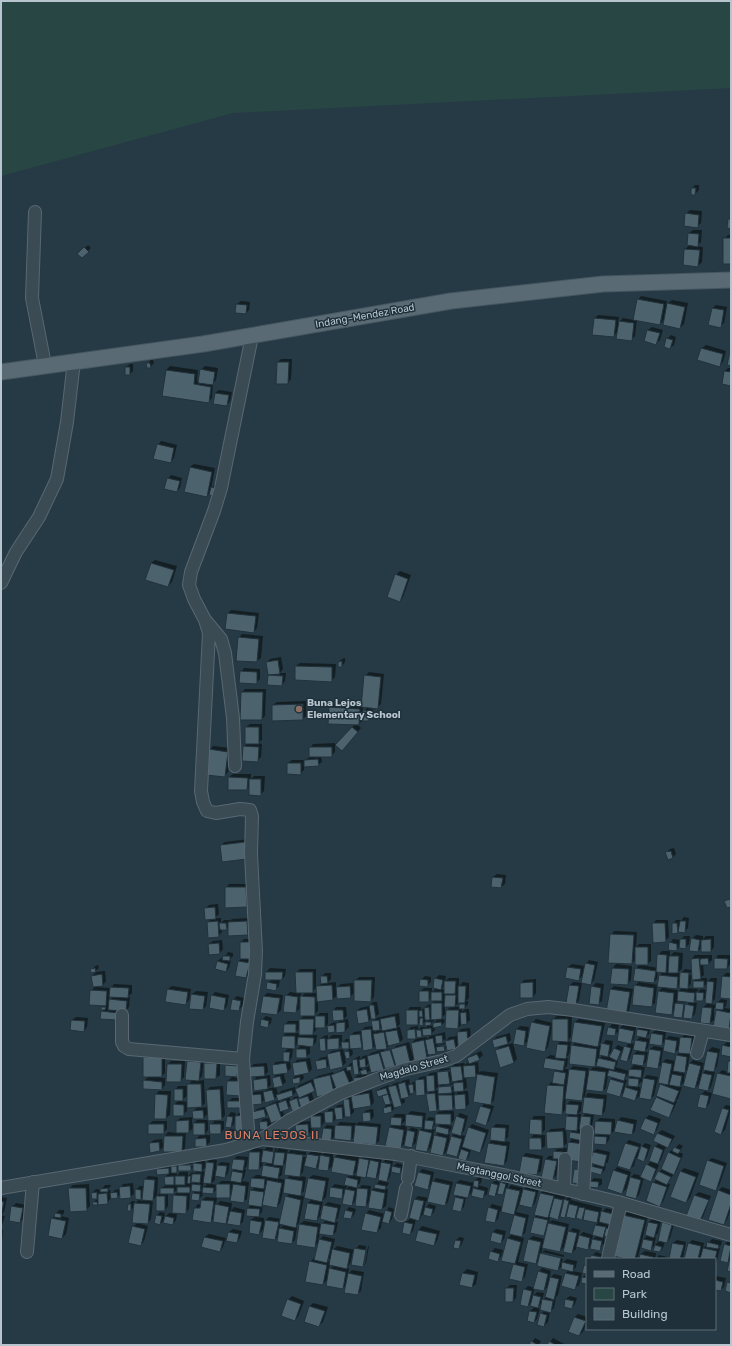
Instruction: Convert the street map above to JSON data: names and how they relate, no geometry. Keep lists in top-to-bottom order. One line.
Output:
{"streets":{"main road":["Indang–Mendez Road"],"street":["Magdalo Street","Magtanggol Street"]},"crossings":[["Magdalo Street","Magtanggol Street"]],"districts":["BUNA LEJOS II"],"places":["Buna Lejos Elementary School"],"legend":["Road","Park","Building"]}
